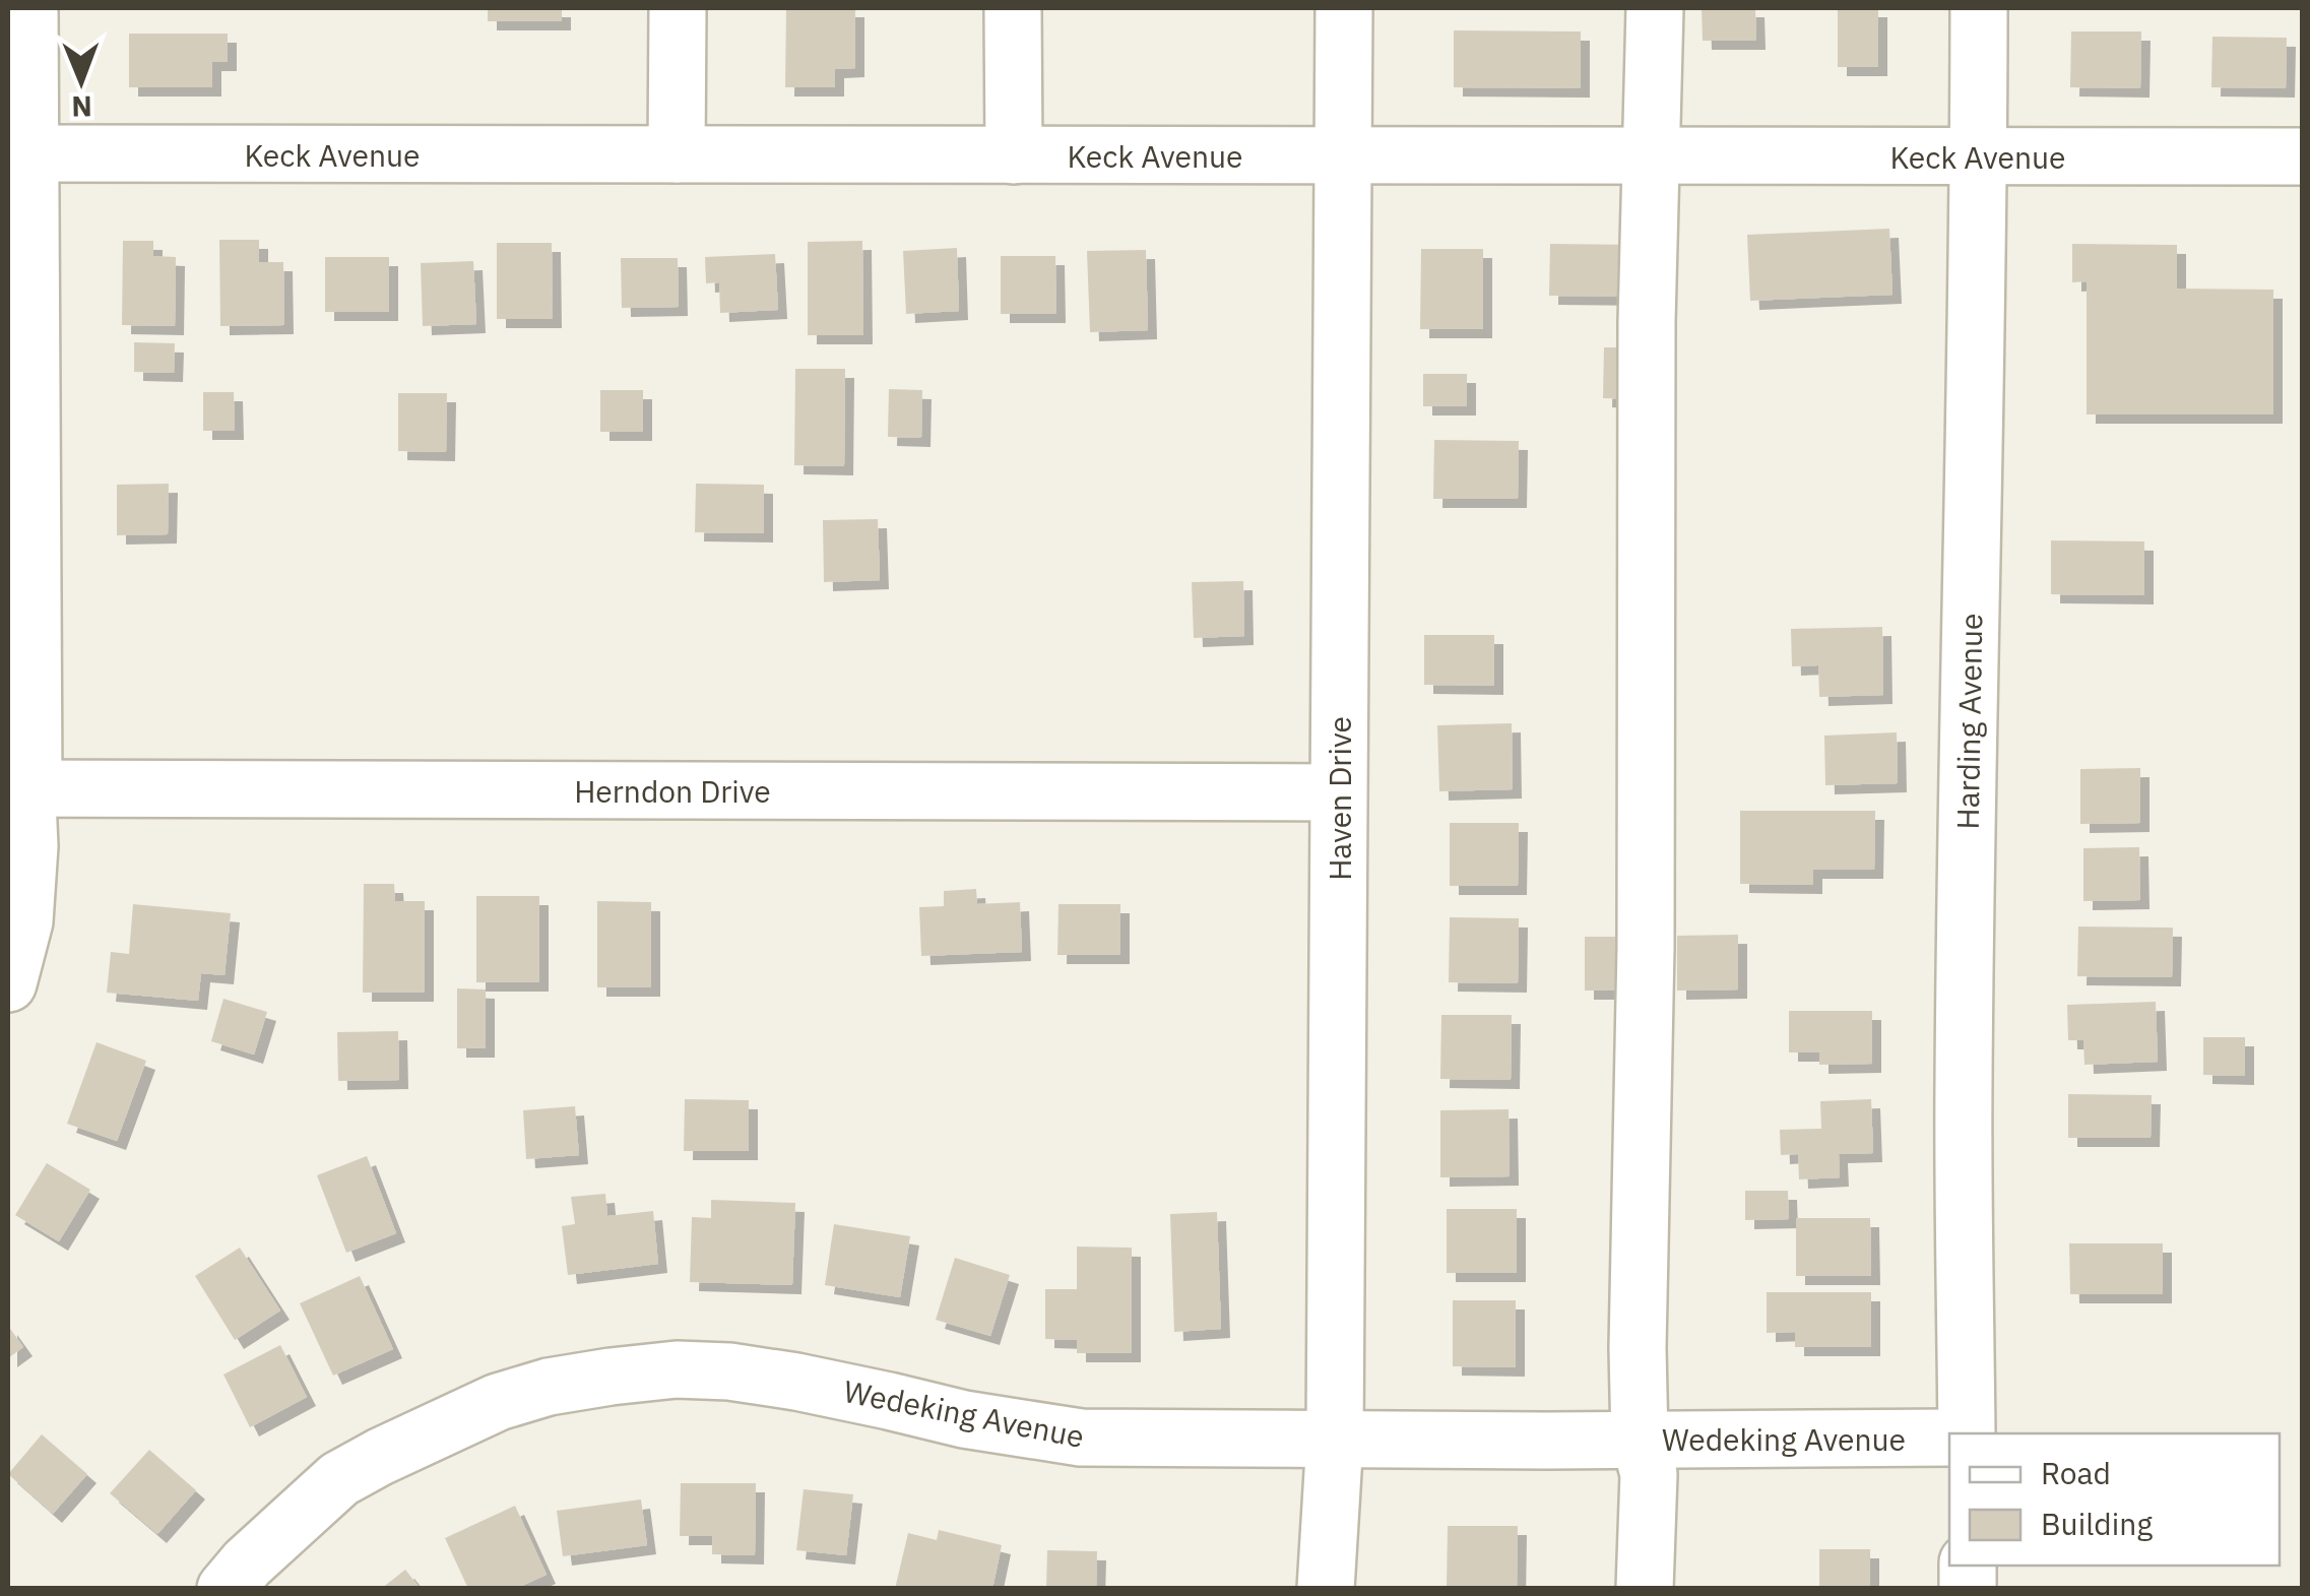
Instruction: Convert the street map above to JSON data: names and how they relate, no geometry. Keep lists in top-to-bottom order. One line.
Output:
{"streets":{"street":["Keck Avenue","Harding Avenue","Herndon Drive","Haven Drive","Wedeking Avenue"]},"crossings":[["Keck Avenue","Harding Avenue"],["Keck Avenue","Haven Drive"],["Herndon Drive","Haven Drive"],["Haven Drive","Wedeking Avenue"]],"legend":["Road","Building"],"north":"bottom"}
